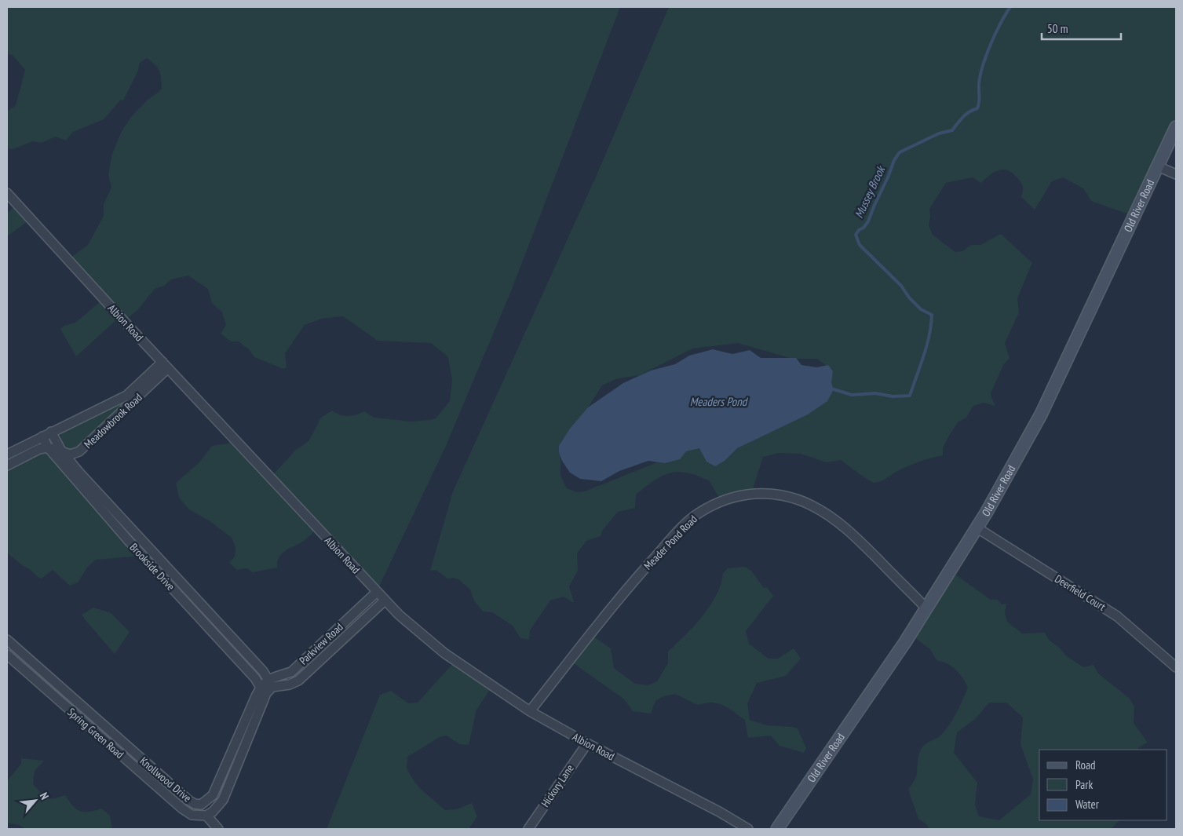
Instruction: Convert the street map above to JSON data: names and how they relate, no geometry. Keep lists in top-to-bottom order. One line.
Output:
{"streets":{"main road":["Old River Road"],"street":["Albion Road","Meadowbrook Road","Meader Pond Road","Brookside Drive","Deerfield Court","Parkview Road","Spring Green Road","Knollwood Drive","Hickory Lane"]},"crossings":[["Old River Road","Meader Pond Road"],["Old River Road","Deerfield Court"],["Albion Road","Meadowbrook Road"],["Albion Road","Meader Pond Road"],["Albion Road","Parkview Road"],["Albion Road","Hickory Lane"],["Meadowbrook Road","Brookside Drive"],["Brookside Drive","Parkview Road"],["Brookside Drive","Knollwood Drive"],["Parkview Road","Knollwood Drive"],["Spring Green Road","Knollwood Drive"]],"water":["Mussey Brook","Meaders Pond"],"legend":["Road","Park","Water"],"scale_bar":"50 m","north":"top right"}
